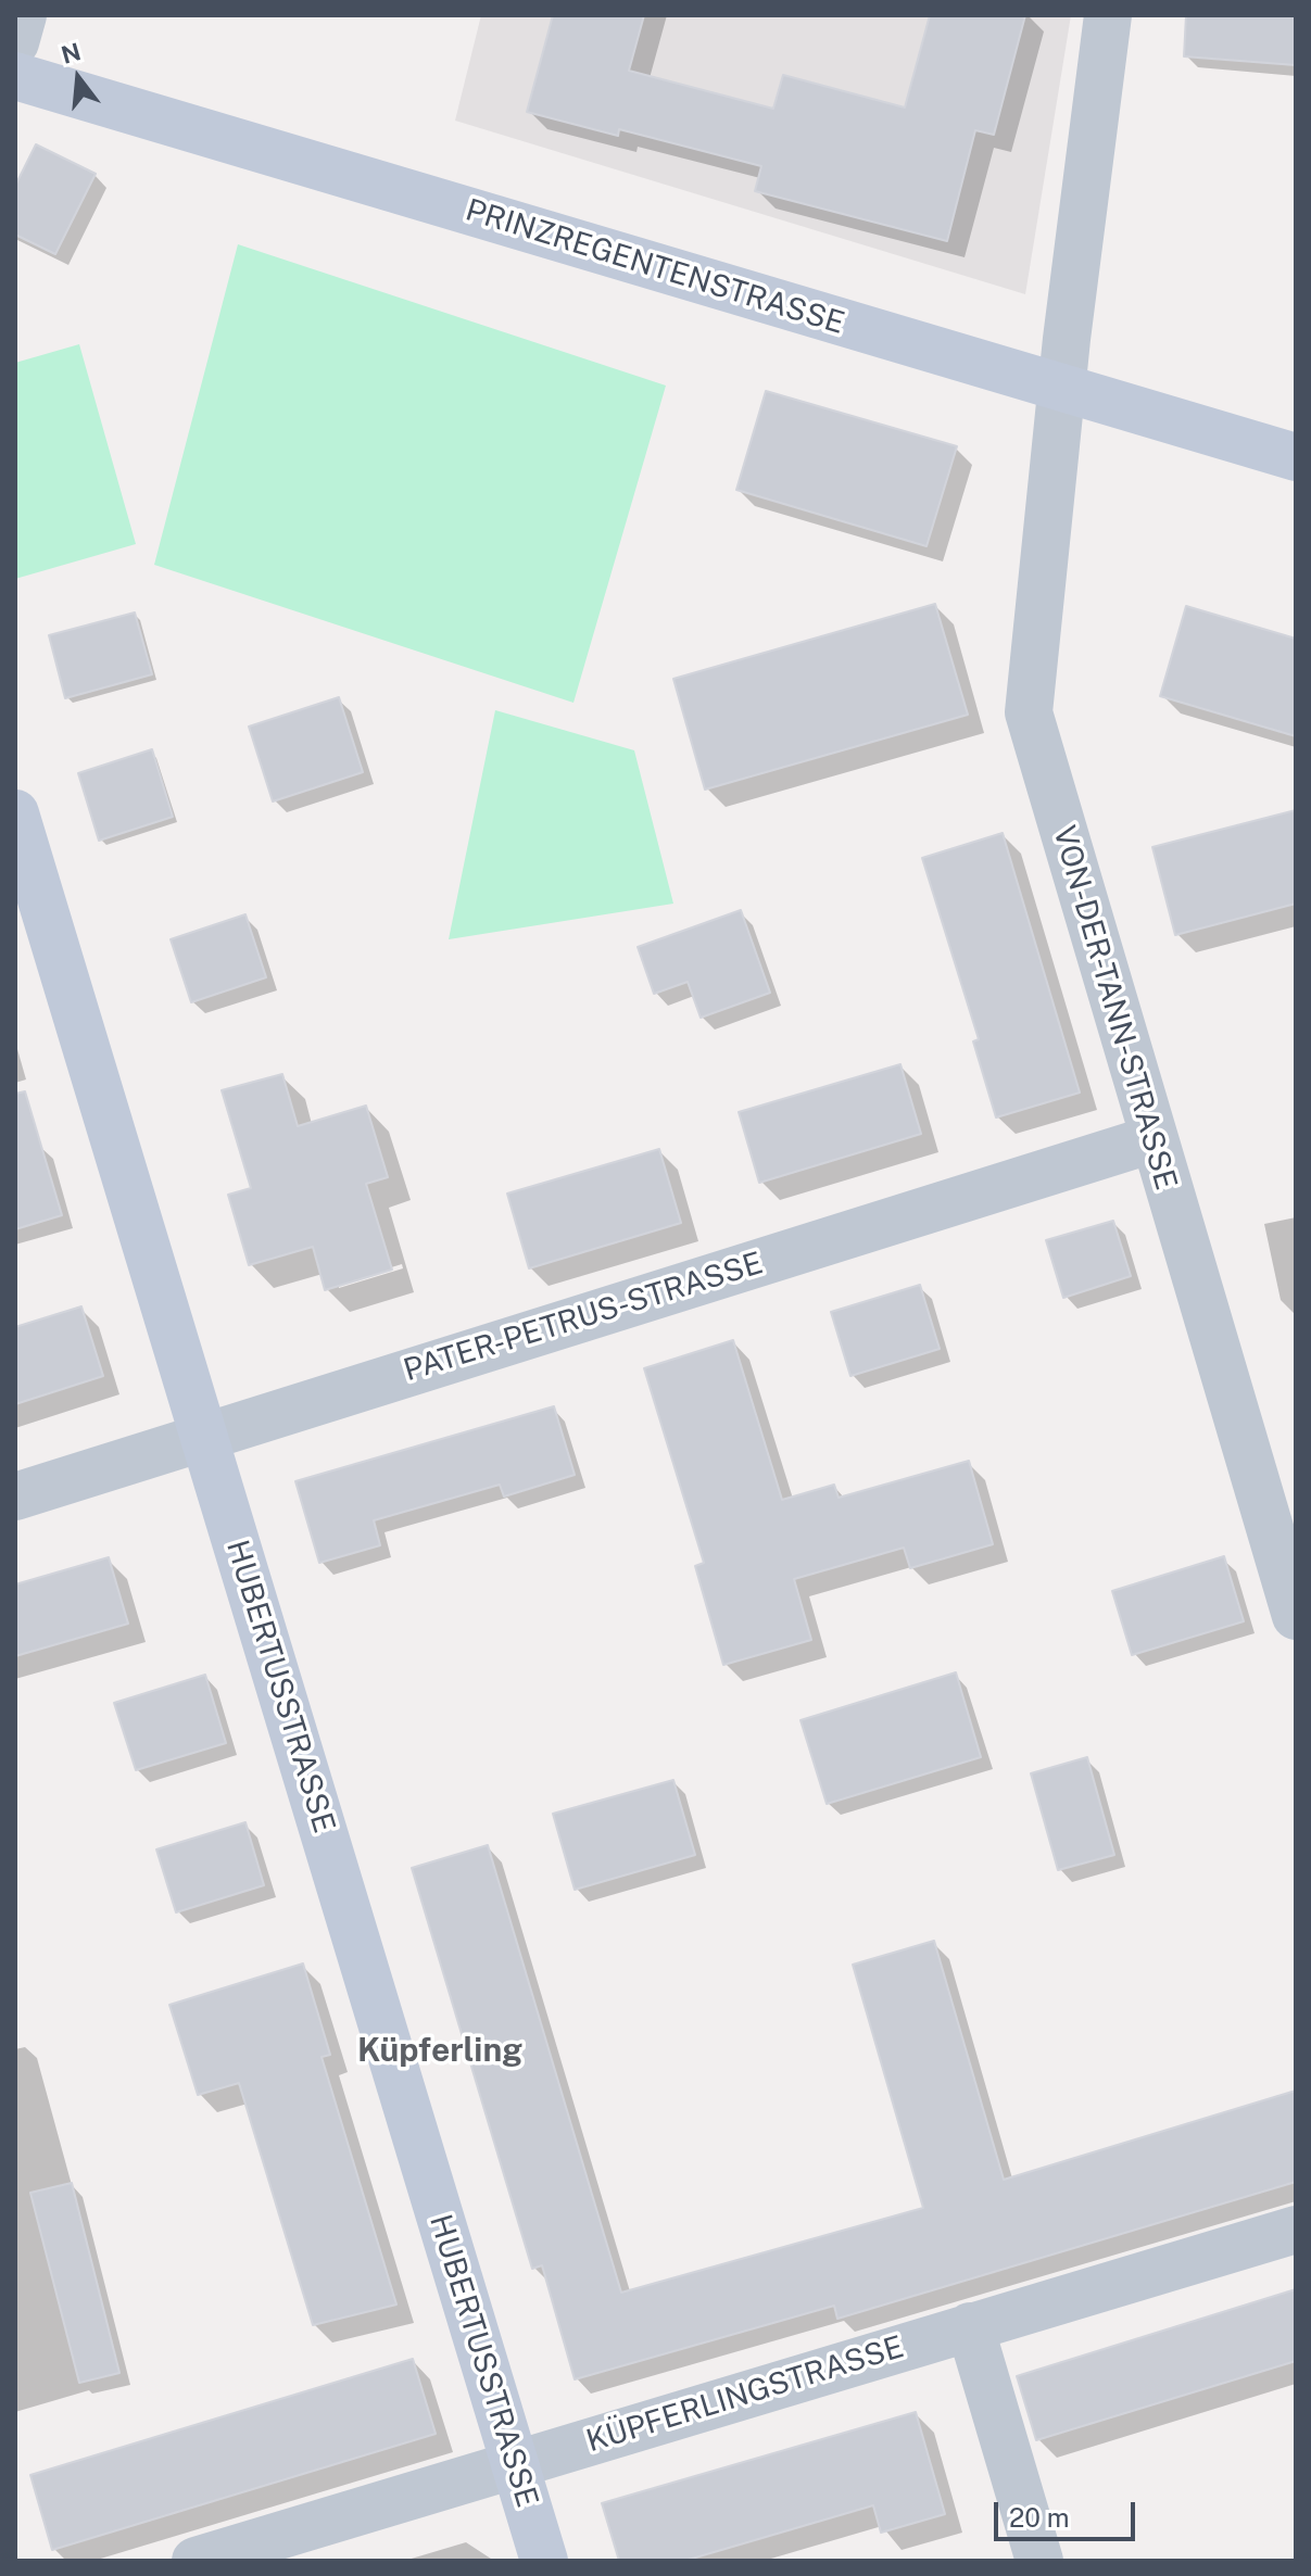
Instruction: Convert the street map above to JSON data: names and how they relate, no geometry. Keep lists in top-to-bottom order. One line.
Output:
{"streets":{"main road":["PRINZREGENTENSTRASSE","HUBERTUSSTRASSE"],"street":["VON-DER-TANN-STRASSE","PATER-PETRUS-STRASSE","KÜPFERLINGSTRASSE"]},"crossings":[["PRINZREGENTENSTRASSE","VON-DER-TANN-STRASSE"],["VON-DER-TANN-STRASSE","PATER-PETRUS-STRASSE"],["PATER-PETRUS-STRASSE","HUBERTUSSTRASSE"],["HUBERTUSSTRASSE","KÜPFERLINGSTRASSE"]],"districts":["Küpferling"],"scale_bar":"20 m","north":"top"}
